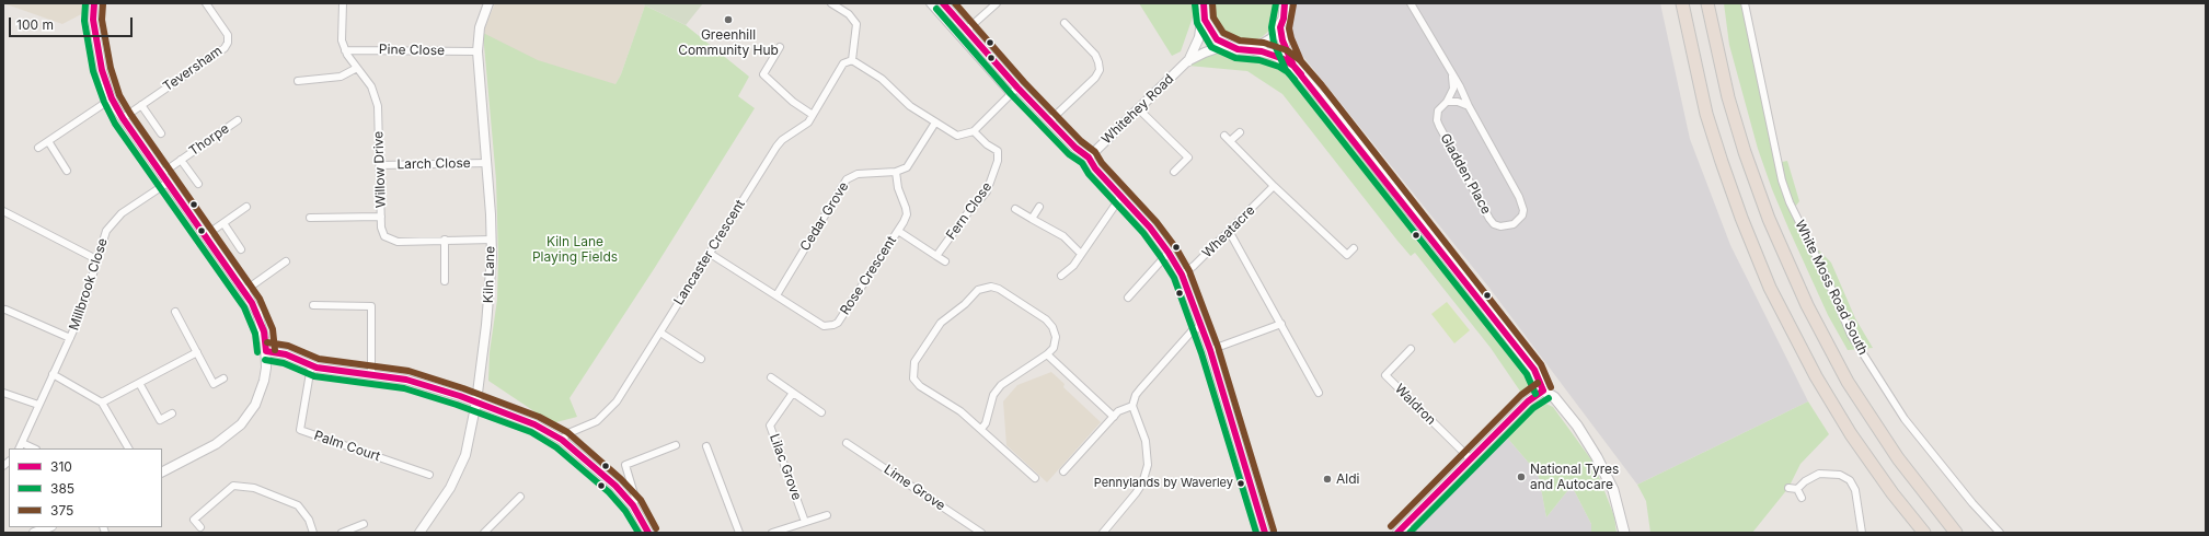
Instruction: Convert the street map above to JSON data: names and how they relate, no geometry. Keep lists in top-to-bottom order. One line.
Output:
{"streets":{"street":["Pine Close","Teversham","Whitehey Road","Thorpe","Larch Close","Willow Drive","Gladden Place","Fern Close","Cedar Grove","Wheatacre","Lancaster Crescent","Kiln Lane","Rose Crescent","Millbrook Close","White Moss Road South","Waldron","Palm Court","Lilac Grove","Lime Grove"]},"crossings":[["Pine Close","Willow Drive"],["Pine Close","Kiln Lane"],["Larch Close","Willow Drive"],["Larch Close","Kiln Lane"],["Willow Drive","Kiln Lane"],["Cedar Grove","Rose Crescent"],["Lancaster Crescent","Rose Crescent"]],"parks":["Kiln Lane Playing Fields"],"places":["Greenhill Community Hub","National Tyres and Autocare","Aldi","Pennylands by Waverley"],"lines":["transit line 310","transit line 385","transit line 375"],"legend":["310","385","375"],"scale_bar":"100 m"}
